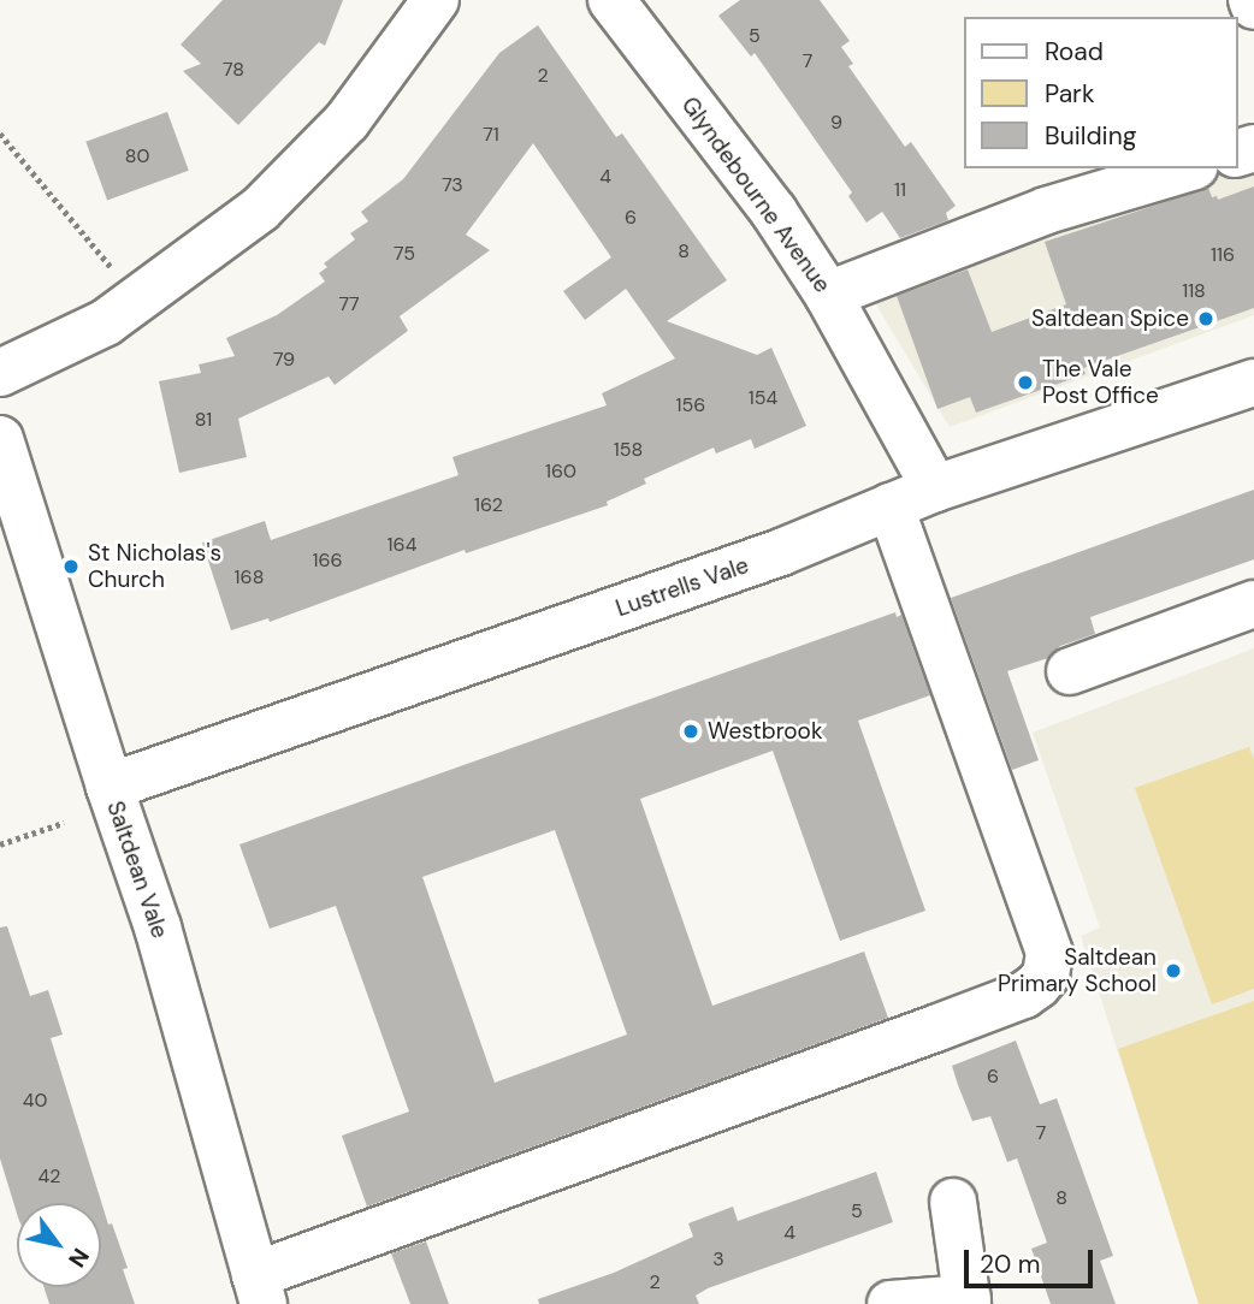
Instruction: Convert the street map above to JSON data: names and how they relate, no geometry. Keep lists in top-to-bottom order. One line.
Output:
{"streets":{"street":["Glyndebourne Avenue","Lustrells Vale","Saltdean Vale"]},"crossings":[["Glyndebourne Avenue","Lustrells Vale"],["Lustrells Vale","Saltdean Vale"]],"places":["Saltdean Spice","The Vale Post Office","St Nicholas's Church","Westbrook","Saltdean Primary School"],"house_numbers":["5","7","78","2","9","71","80","4","73","11","6","8","75","116","118","77","79","154","156","81","158","160","162","164","166","168","6","40","7","42","8","5","4","3","2"],"legend":["Road","Park","Building"],"scale_bar":"20 m","north":"bottom right"}
